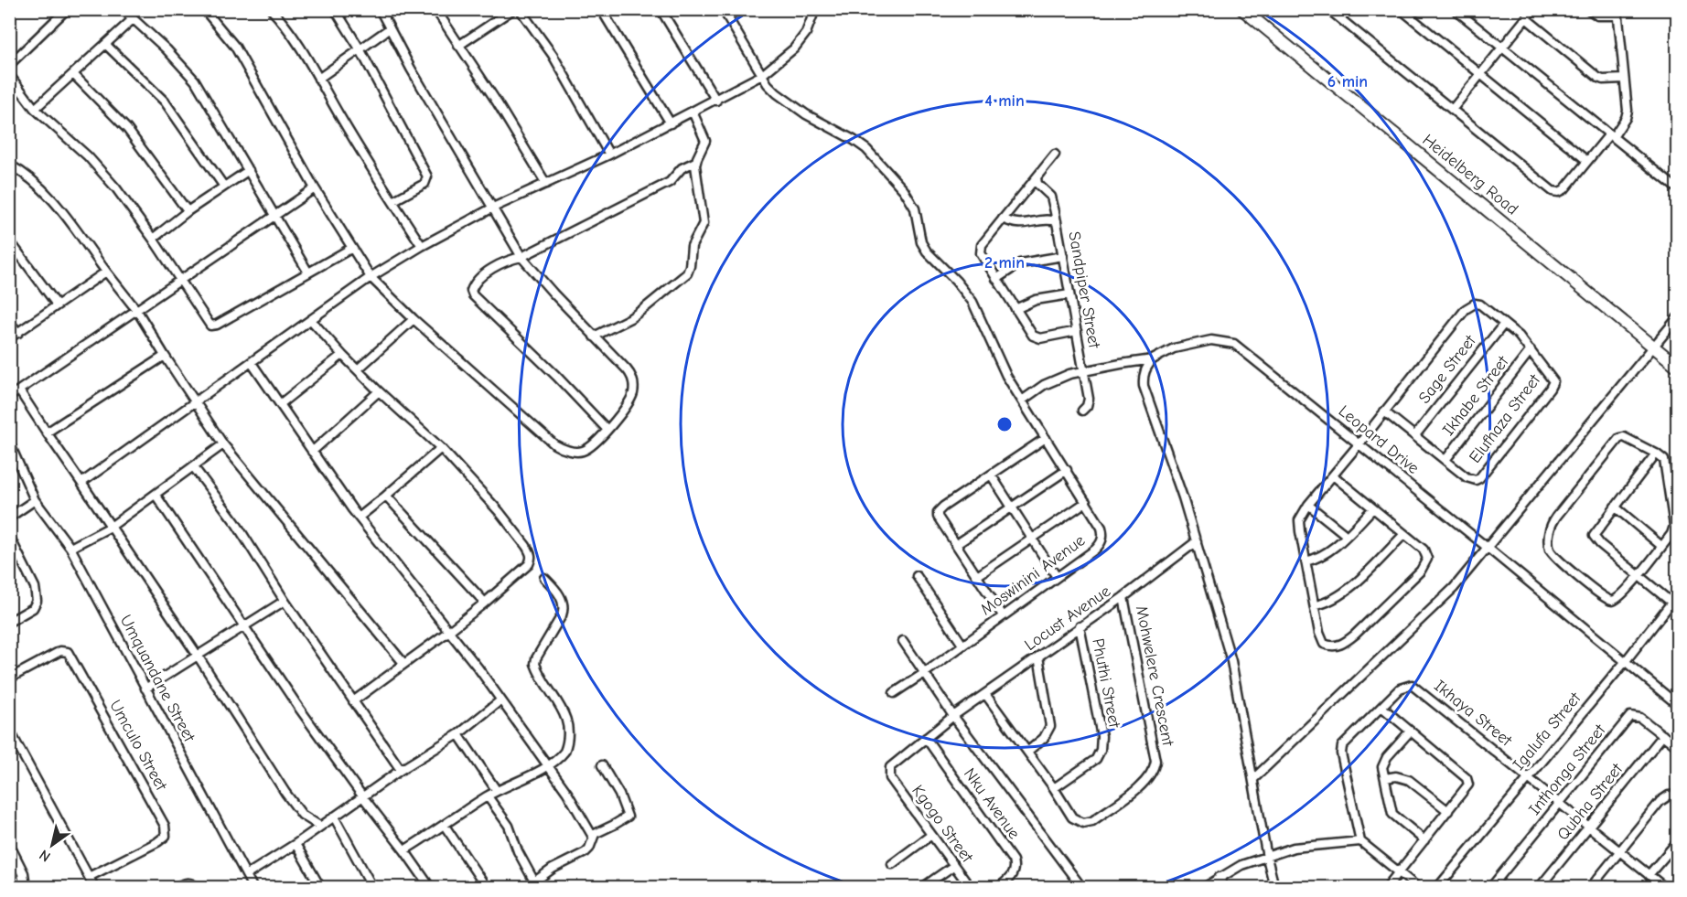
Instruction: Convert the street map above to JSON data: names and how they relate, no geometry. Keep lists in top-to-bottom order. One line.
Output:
{"streets":{"main road":["Heidelberg Road"],"street":["Sandpiper Street","Sage Street","Ikhabe Street","Elufhaza Street","Leopard Drive","Moswinini Avenue","Locust Avenue","Mohwelere Crescent","Umquandane Street","Phuthi Street","Ikhaya Street","Igalufa Street","Umculo Street","Inthonga Street","Qubha Street","Nku Avenue","Kgogo Street"]},"crossings":[["Sandpiper Street","Leopard Drive"],["Sage Street","Elufhaza Street"],["Ikhabe Street","Elufhaza Street"],["Elufhaza Street","Leopard Drive"],["Leopard Drive","Moswinini Avenue"],["Leopard Drive","Igalufa Street"],["Locust Avenue","Mohwelere Crescent"],["Locust Avenue","Phuthi Street"],["Locust Avenue","Nku Avenue"],["Locust Avenue","Kgogo Street"],["Mohwelere Crescent","Phuthi Street"],["Ikhaya Street","Igalufa Street"],["Ikhaya Street","Inthonga Street"],["Ikhaya Street","Qubha Street"],["Inthonga Street","Qubha Street"]],"north":"bottom left","rings":["6 min","4 min","2 min"]}
